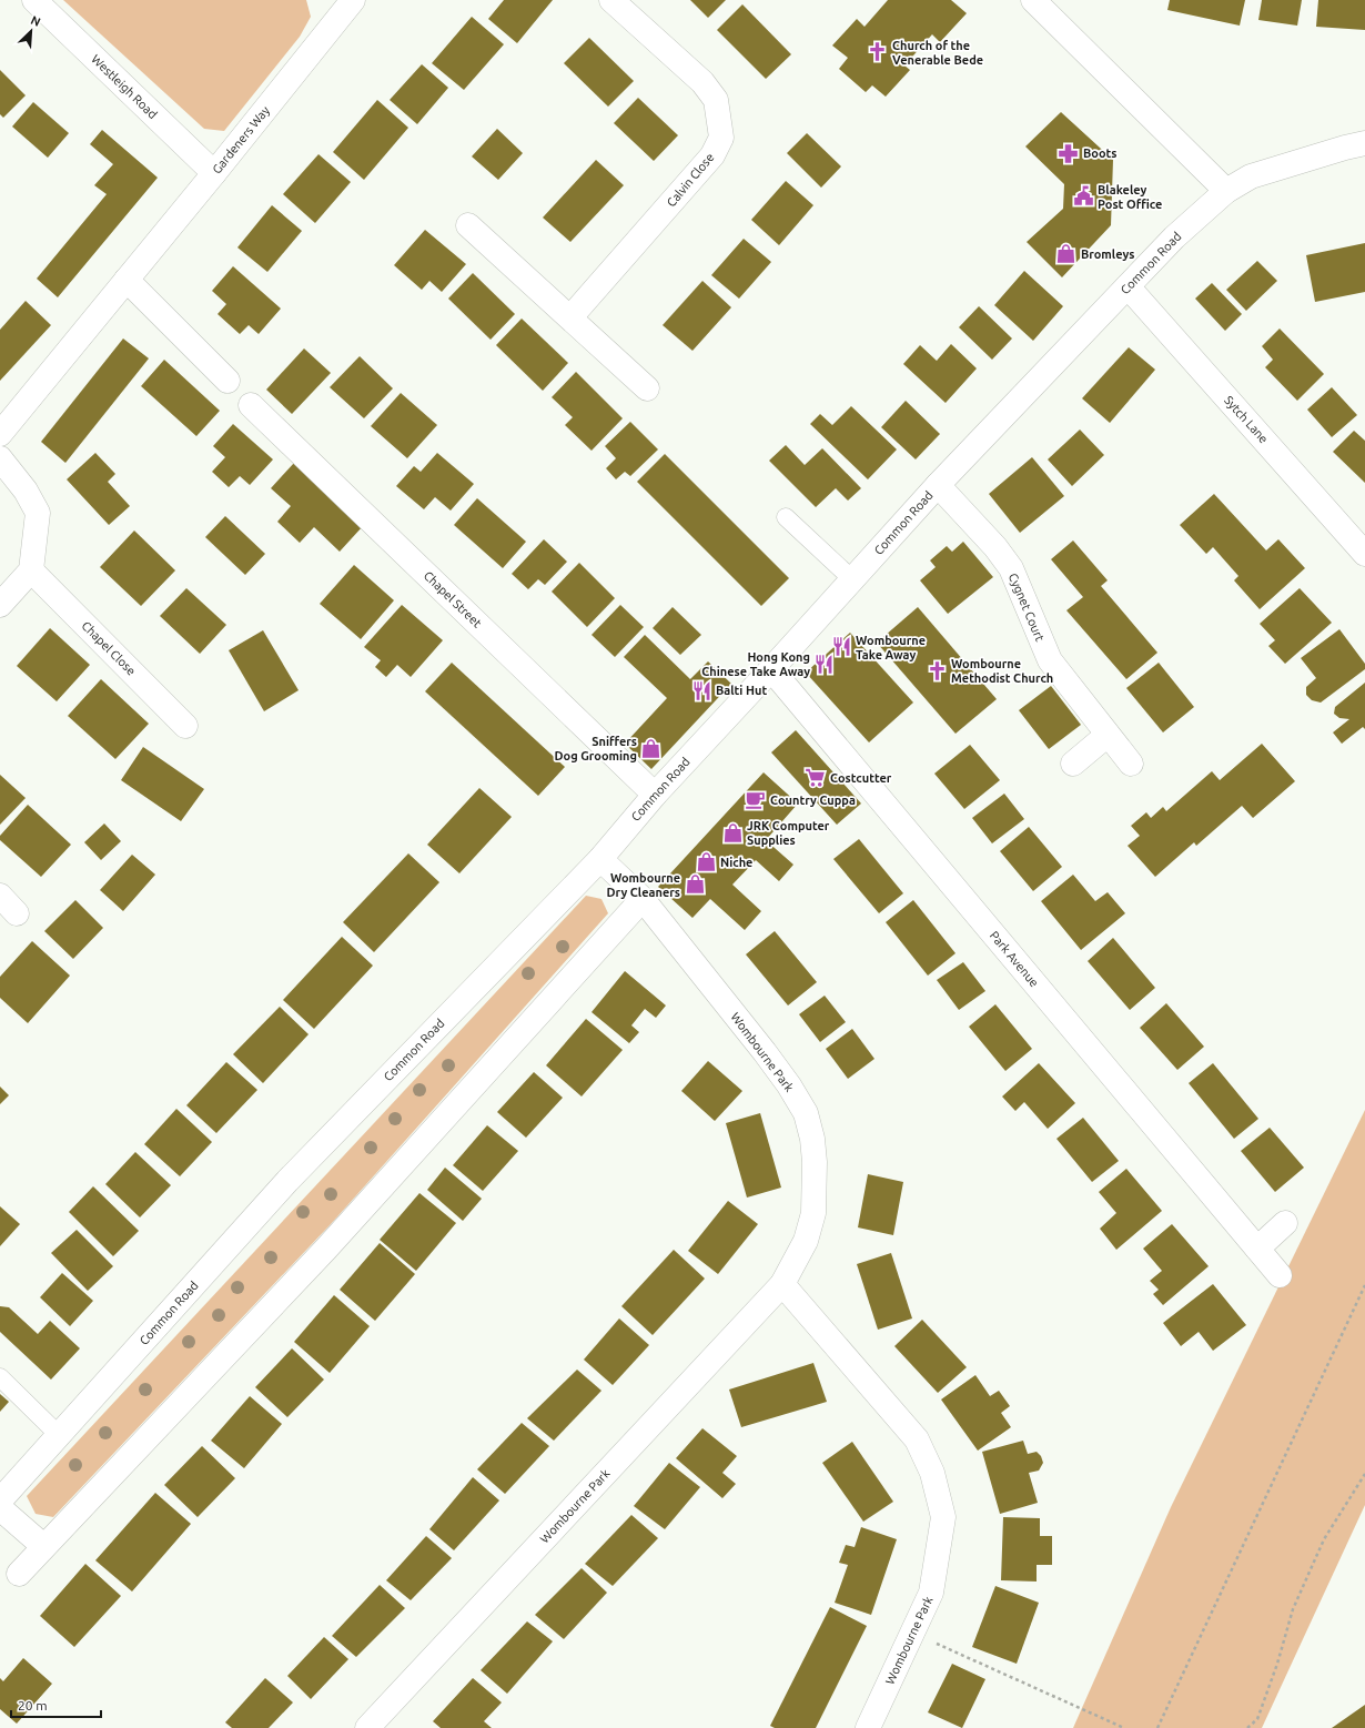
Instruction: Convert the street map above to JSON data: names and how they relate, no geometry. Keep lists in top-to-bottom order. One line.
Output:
{"streets":{"street":["Westleigh Road","Gardeners Way","Calvin Close","Common Road","Sytch Lane","Chapel Street","Cygnet Court","Chapel Close","Park Avenue","Wombourne Park"]},"crossings":[["Westleigh Road","Gardeners Way"],["Common Road","Sytch Lane"],["Common Road","Chapel Street"],["Common Road","Cygnet Court"],["Common Road","Park Avenue"],["Common Road","Wombourne Park"]],"places":{"church":["Church of the Venerable Bede","Wombourne Methodist Church"],"pharmacy":["Boots"],"public building":["Blakeley Post Office"],"shop":["Bromleys","Sniffers Dog Grooming","JRK Computer Supplies","Niche","Wombourne Dry Cleaners"],"restaurant":["Wombourne Take Away","Hong Kong Chinese Take Away","Balti Hut"],"supermarket":["Costcutter"],"cafe":["Country Cuppa"]},"scale_bar":"20 m","north":"top right"}
